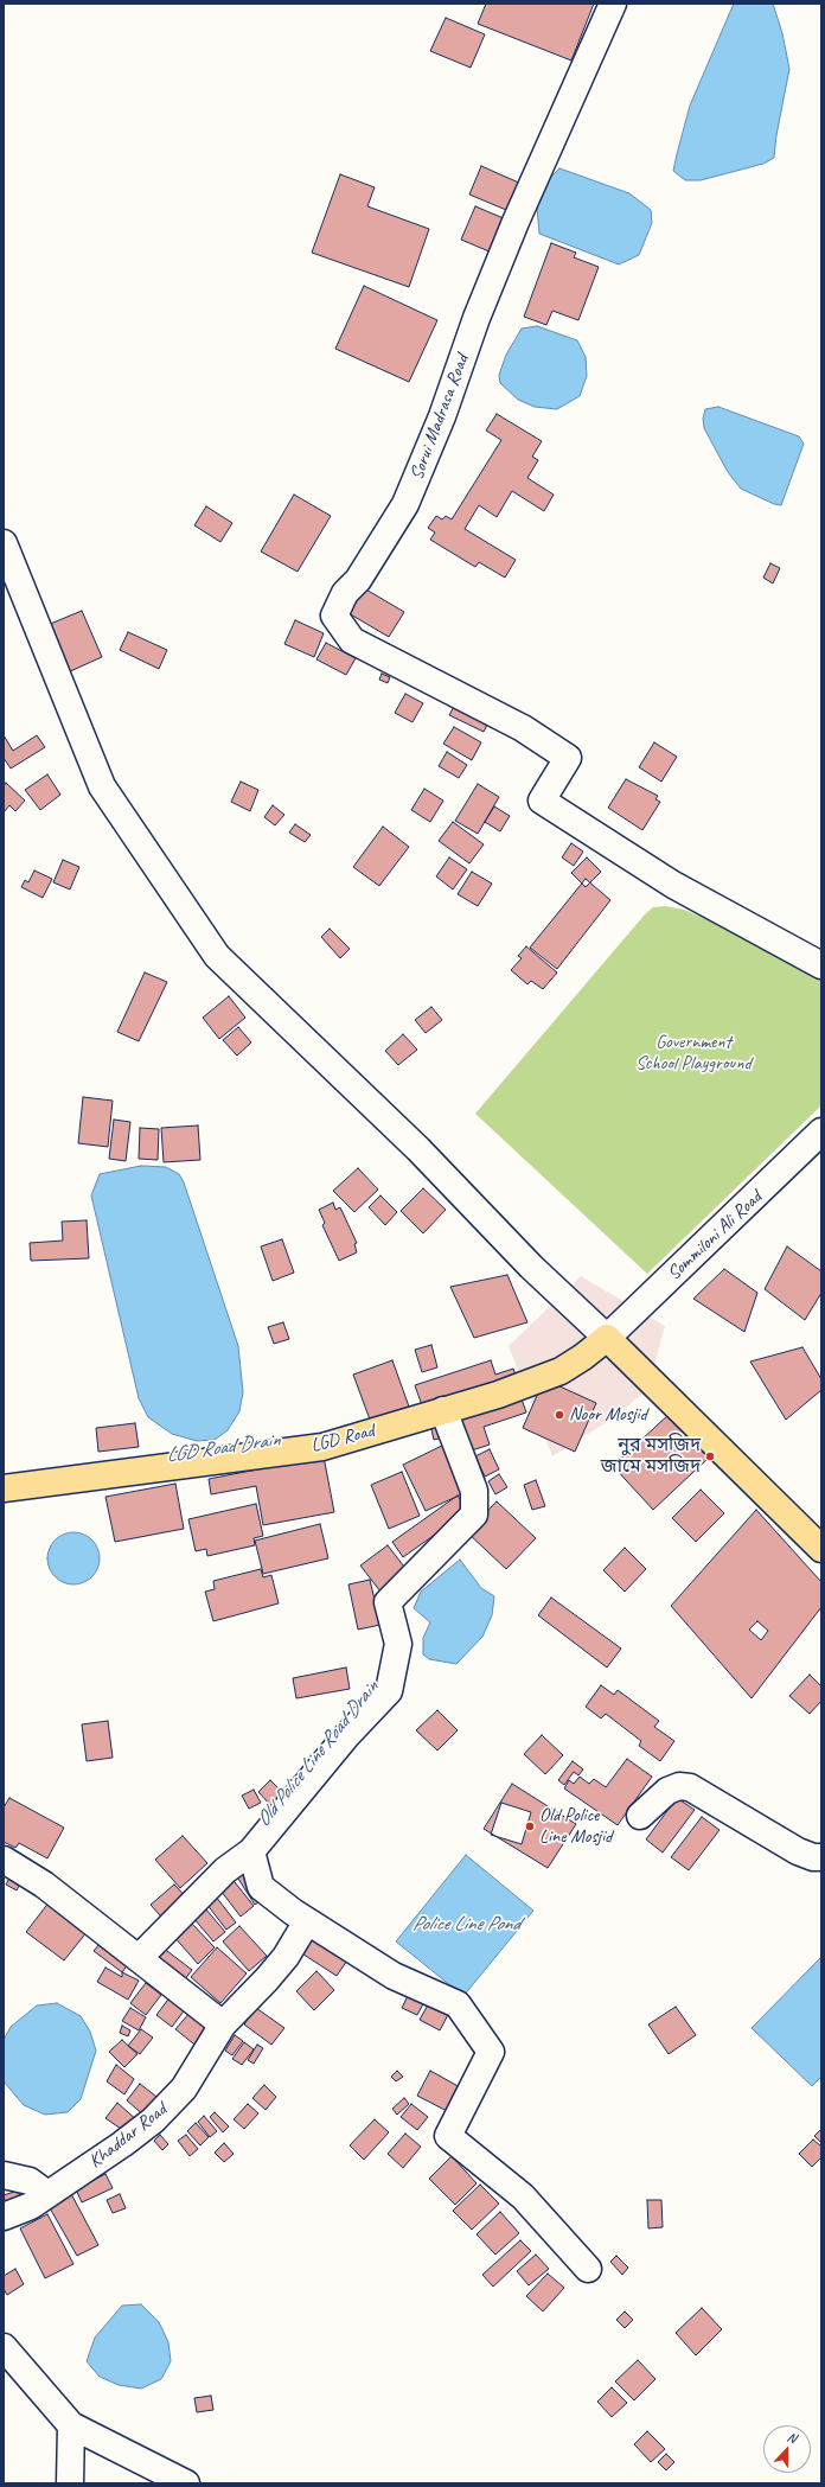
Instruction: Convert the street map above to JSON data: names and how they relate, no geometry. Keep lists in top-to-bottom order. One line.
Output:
{"streets":{"main road":["LGD Road"],"street":["Sorui Madrasa Road","Sommiloni Ali Road","Khaddar Road"]},"crossings":[["Sommiloni Ali Road","LGD Road"]],"water":["LGD Road Drain","Old Police Line Road Drain","Police Line Pond"],"parks":["Government School Playground"],"places":["Noor Mosjid","নুর মসজিদ জামে মসজিদ","Old Police Line Mosjid"],"north":"top"}
